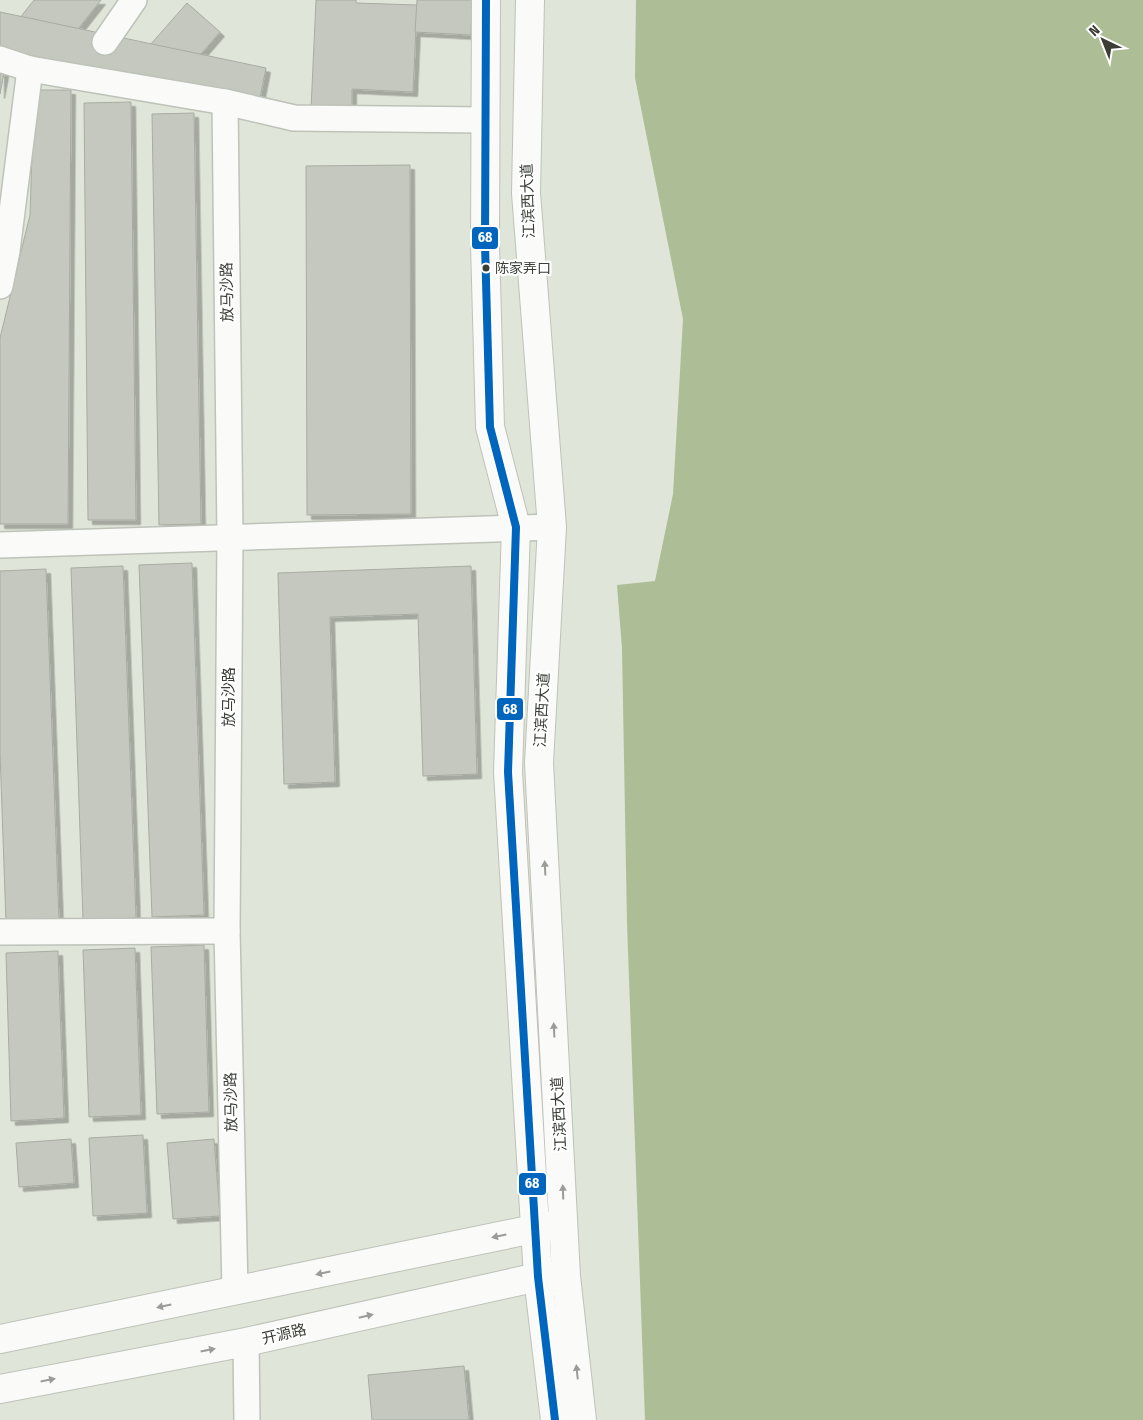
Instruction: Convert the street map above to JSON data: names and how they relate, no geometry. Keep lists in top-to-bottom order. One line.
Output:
{"streets":{"main road":["江滨西大道","开源路"],"street":["放马沙路"]},"crossings":[["江滨西大道","开源路"]],"places":["陈家弄口"],"lines":["transit line 68"],"north":"top left"}
